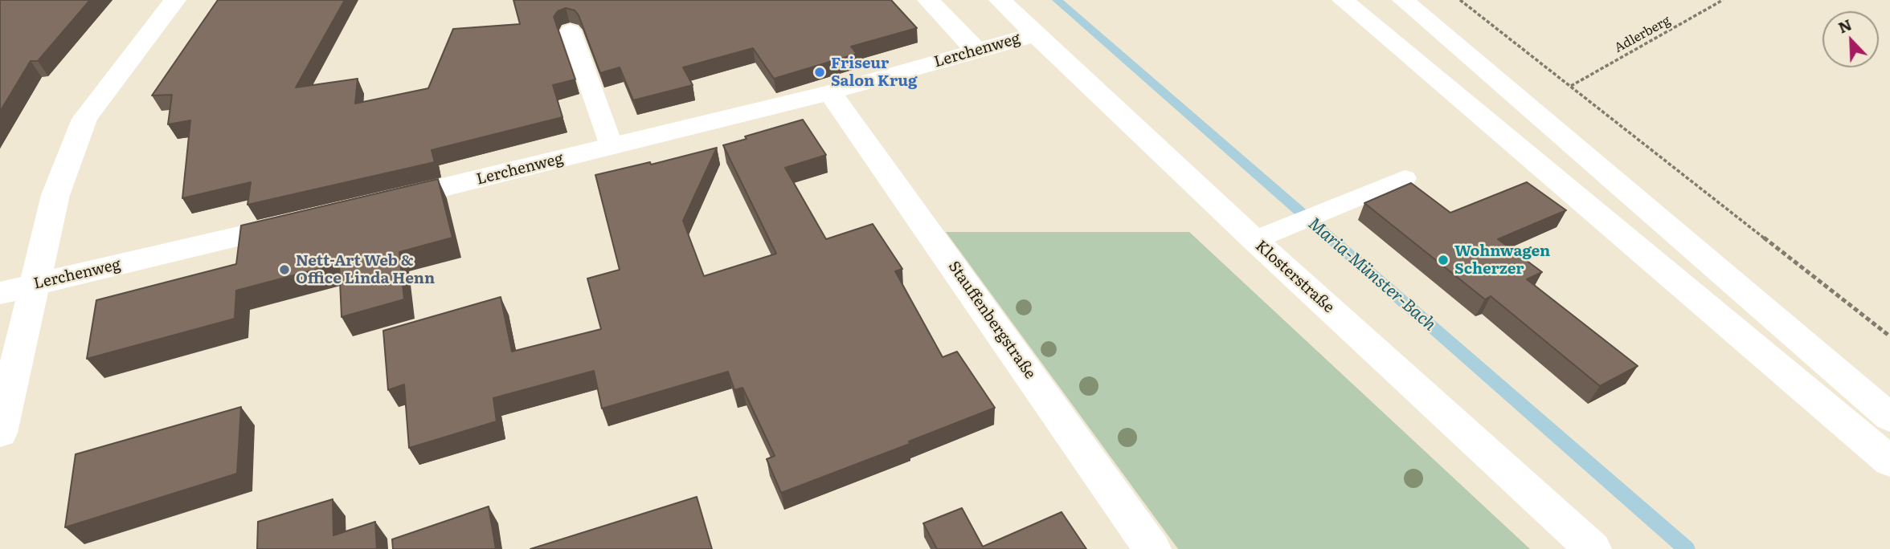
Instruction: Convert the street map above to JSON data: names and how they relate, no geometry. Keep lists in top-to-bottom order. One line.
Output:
{"streets":{"street":["Lerchenweg","Klosterstraße","Stauffenbergstraße"],"path":["Adlerberg"]},"crossings":[["Lerchenweg","Klosterstraße"],["Lerchenweg","Stauffenbergstraße"]],"water":["Maria-Münster-Bach"],"places":["Friseur Salon Krug","Wohnwagen Scherzer","Nett-Art Web & Office Linda Henn"],"north":"top left"}
